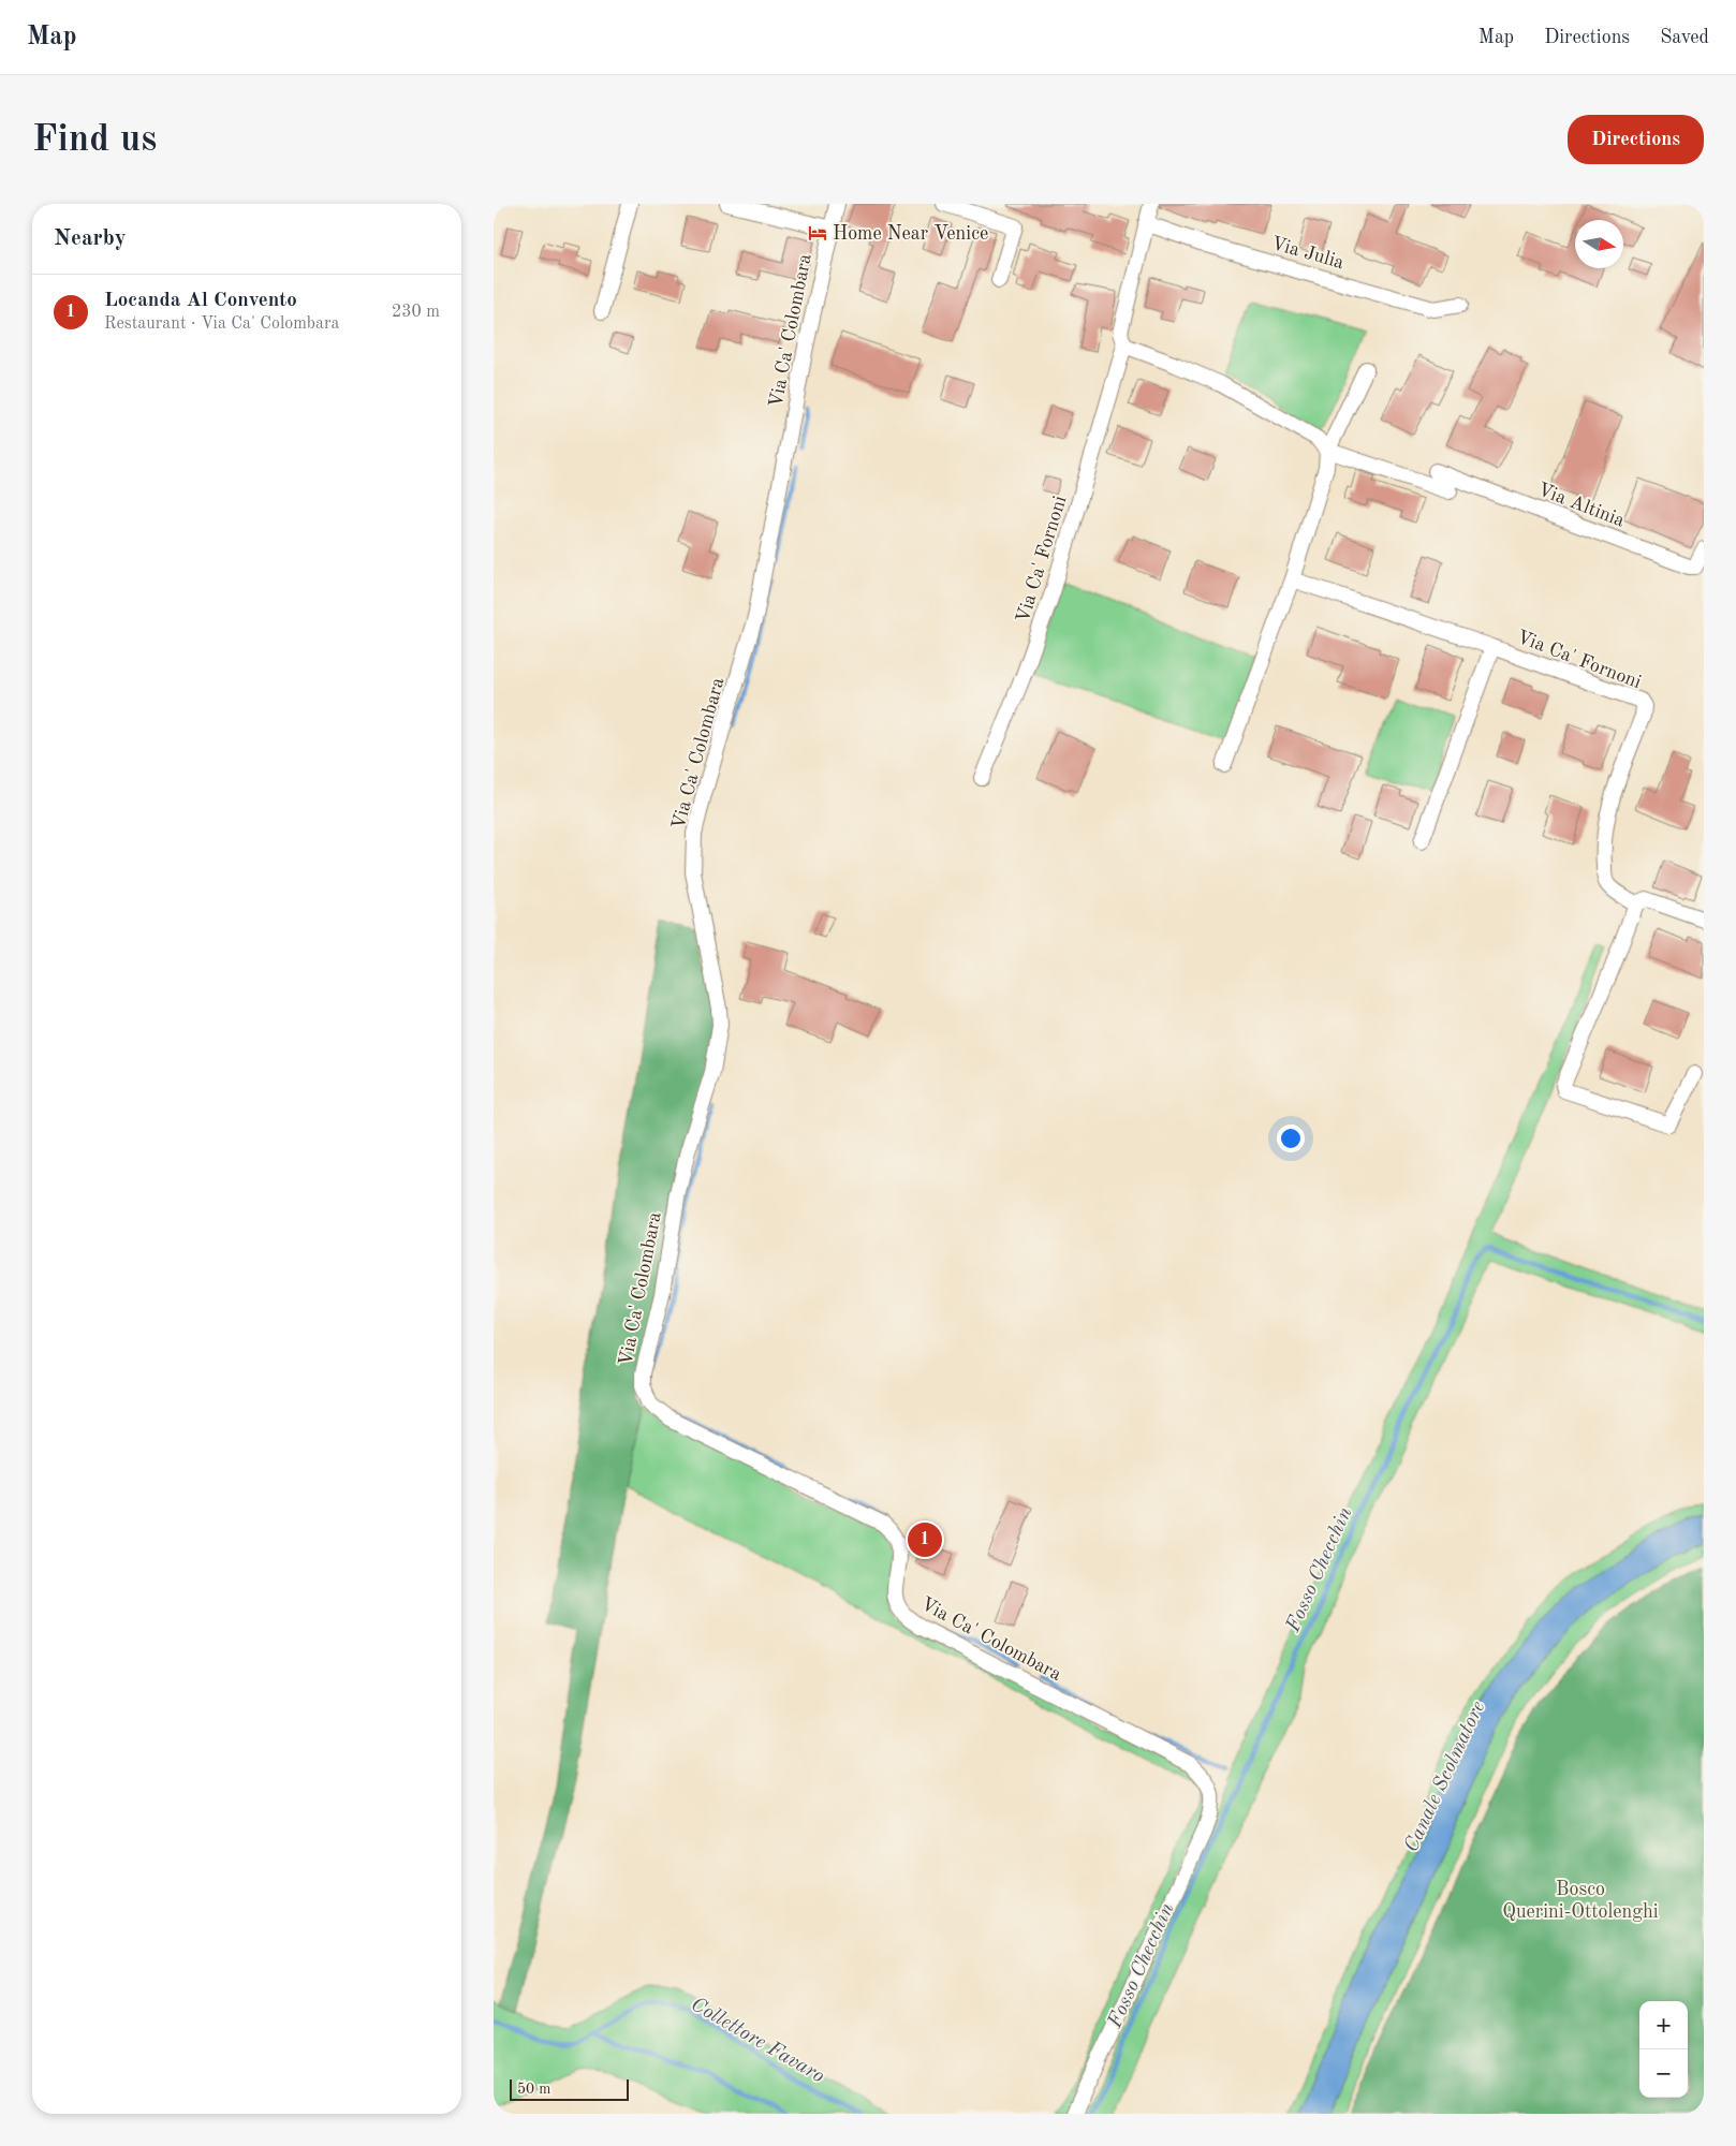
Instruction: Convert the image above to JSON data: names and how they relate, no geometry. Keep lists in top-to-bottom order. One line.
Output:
{"streets":{"street":["Via Julia","Via Ca' Colombara","Via Altinia","Via Ca' Fornoni"]},"crossings":[["Via Julia","Via Ca' Fornoni"]],"water":["Fosso Checchin","Canale Scolmatore","Collettore Favaro"],"parks":["Bosco Querini-Ottolenghi"],"places":{"hotel":["Home Near Venice"]},"scale_bar":"50 m","north":"right","page":{"header":"Map","nav":["Map","Directions","Saved"],"buttons":"Directions","title":"Find us","heading":"Nearby","list":[{"mark":"1","name":"Locanda Al Convento","note":"Restaurant · Via Ca' Colombara","value":"230 m"}],"pins":"1","map_buttons":["+","−"],"scale":"50 m"}}
